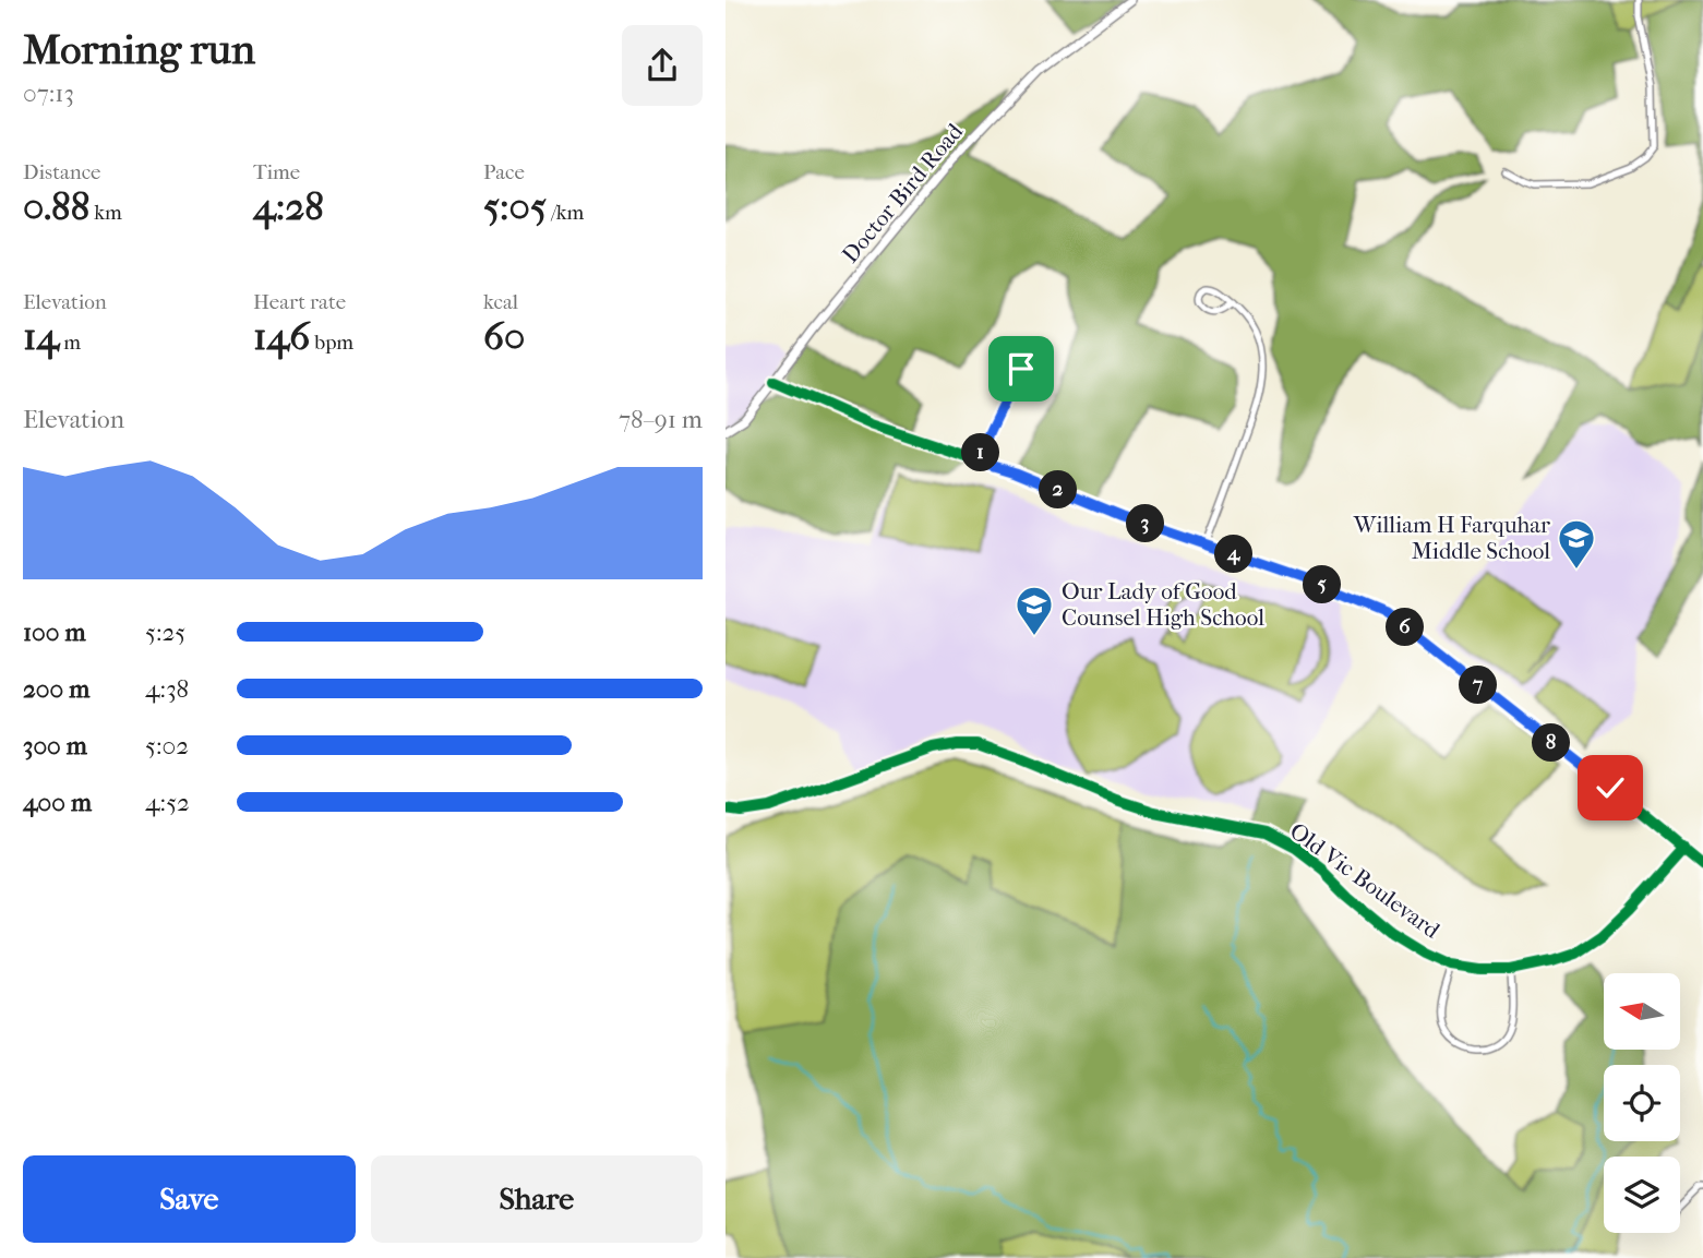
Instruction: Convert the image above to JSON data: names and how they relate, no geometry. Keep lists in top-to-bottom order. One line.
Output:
{"streets":{"main road":["Doctor Bird Road"],"street":["Old Vic Boulevard"]},"places":{"school or university":["William H Farquhar Middle School","Our Lady of Good Counsel High School"]},"north":"left","page":{"heading":["Morning run","07:13"],"stats":[["Distance","0.88 km"],["Time","4:28"],["Pace","5:05 /km"],["Elevation","14 m"],["Heart rate","146 bpm"],["kcal","60"]],"chart":["Elevation","78–91 m"],"pins":["1","2","3","4","5","6","7","8"],"list":[{"name":"100 m","note":"5:25"},{"name":"200 m","note":"4:38"},{"name":"300 m","note":"5:02"},{"name":"400 m","note":"4:52"}],"buttons":["Save","Share"]}}
